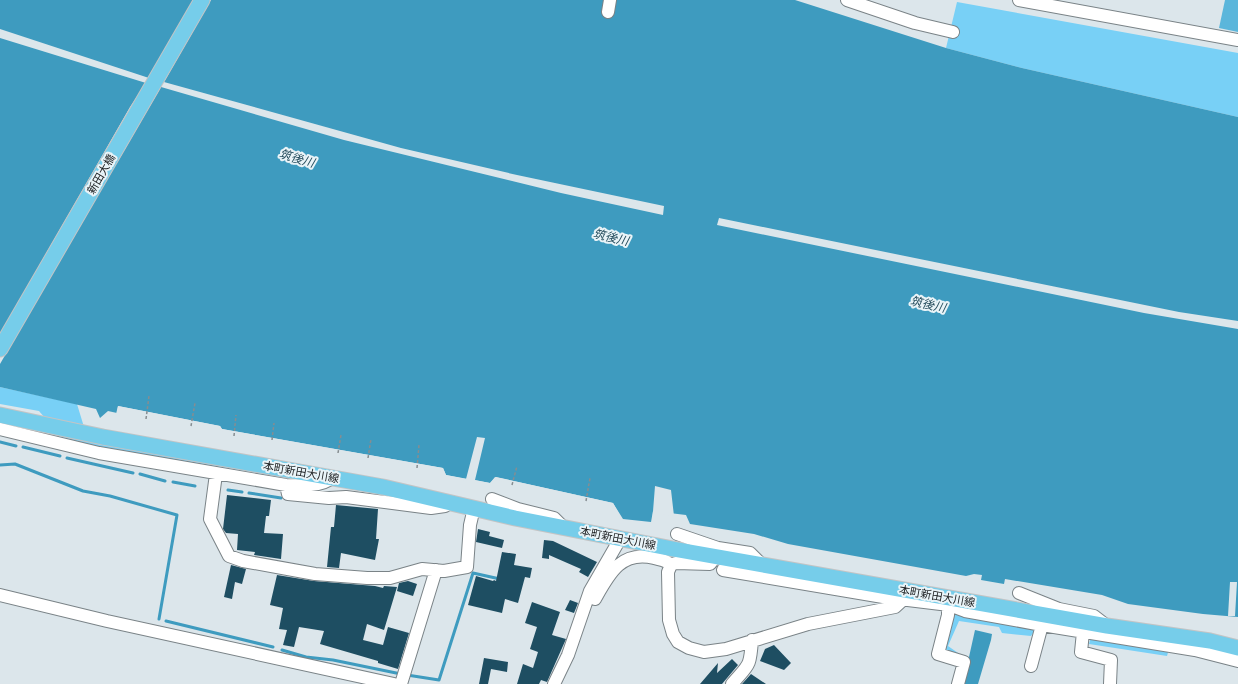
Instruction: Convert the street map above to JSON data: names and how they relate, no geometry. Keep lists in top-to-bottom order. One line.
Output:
{"streets":{"main road":["新田大橋","本町新田大川線"]},"water":["筑後川"]}
